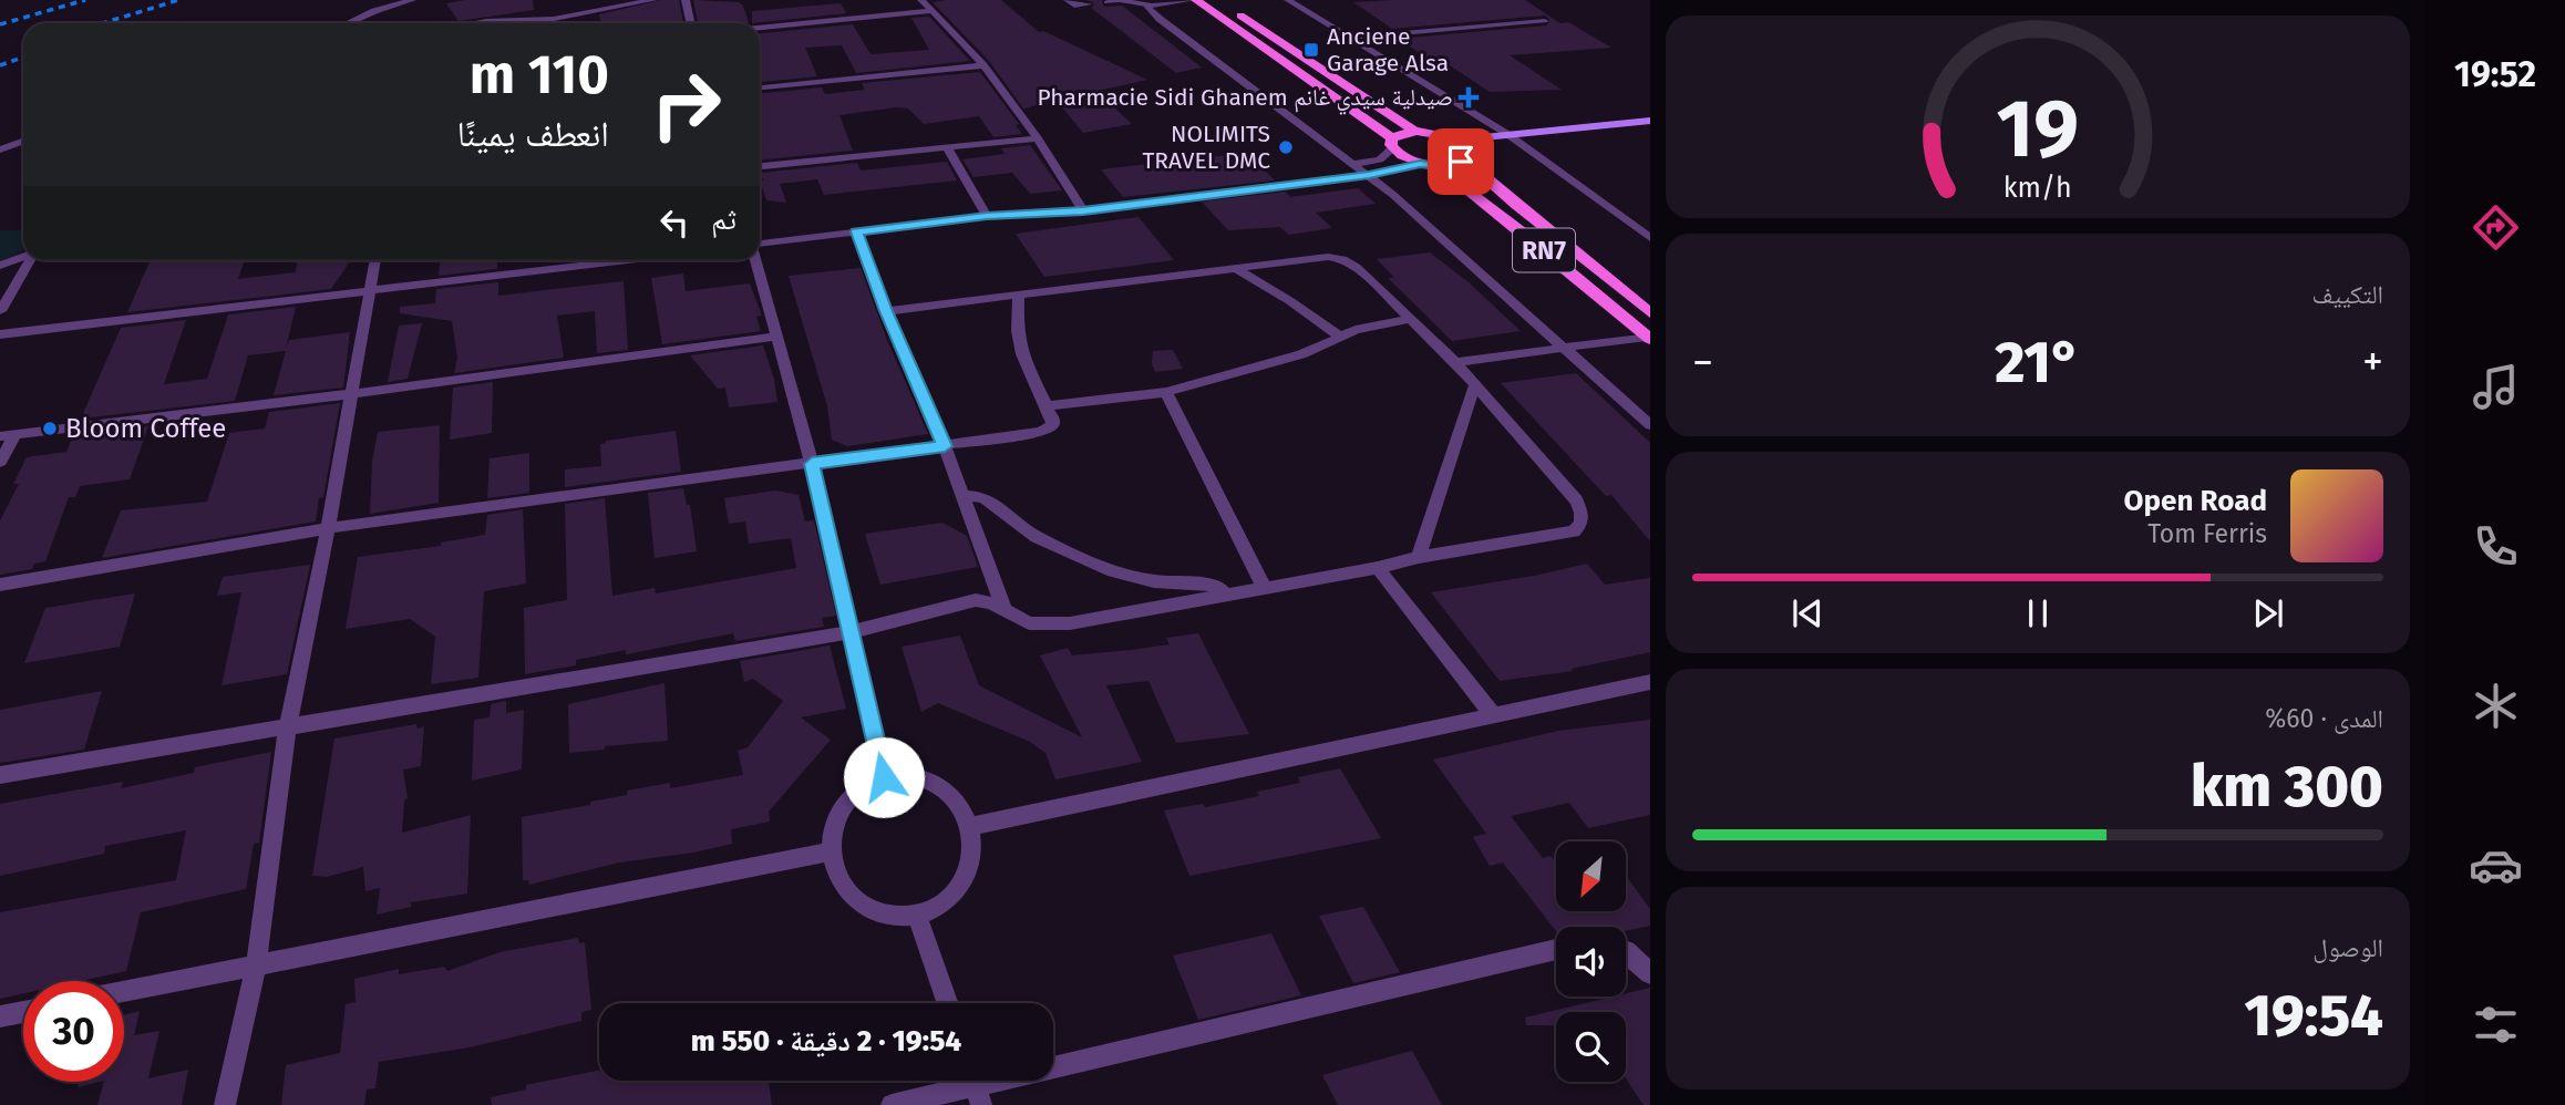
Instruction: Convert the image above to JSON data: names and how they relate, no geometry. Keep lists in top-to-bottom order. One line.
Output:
{"streets":{"main road":["RN7"]},"places":{"transit":["Anciene Garage Alsa"],"health":["Pharmacie Sidi Ghanem صيدلية سيدي غانم"],"other":["NOLIMITS TRAVEL DMC","Bloom Coffee"]},"north":"bottom left","page":{"tabs":"19:52","turn":["110 m","انعطف يمينًا"],"then":"ثم","tile":["التكييف",["المدى · 60%","300 km"],["الوصول","19:54"]],"heat":["−","21°","+"],"song":["Open Road","Tom Ferris"],"limit":"30","trip":"19:54 · 2 دقيقة · 550 m","gauge":["19","km/h"]}}
